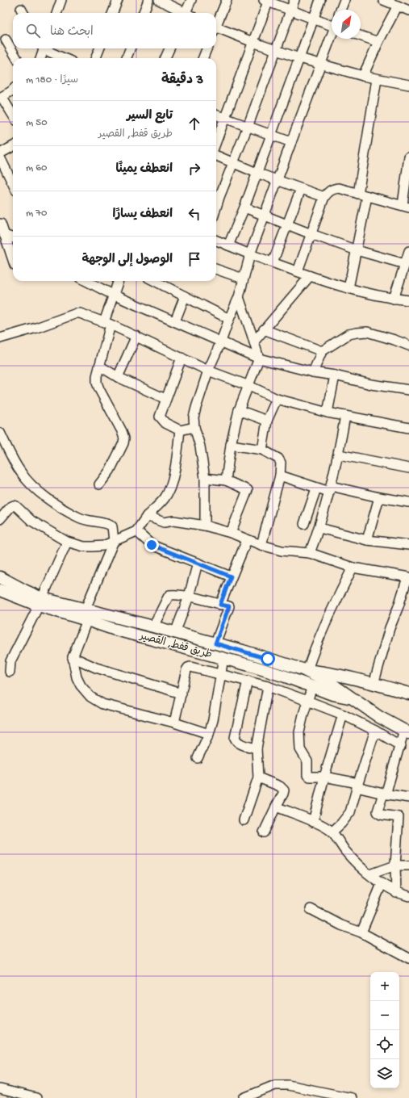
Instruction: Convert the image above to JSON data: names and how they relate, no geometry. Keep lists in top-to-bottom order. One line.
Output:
{"streets":{"main road":["طريق قفط, القصير"]},"north":"top right","page":{"search":"ابحث هنا","heading":["3 دقيقة","سيرًا · 180 m"],"list":[["تابع السير","طريق قفط, القصير","50 m"],["انعطف يمينًا","60 m"],["انعطف يسارًا","70 m"],"الوصول إلى الوجهة"],"map_buttons":["+","−"]}}
